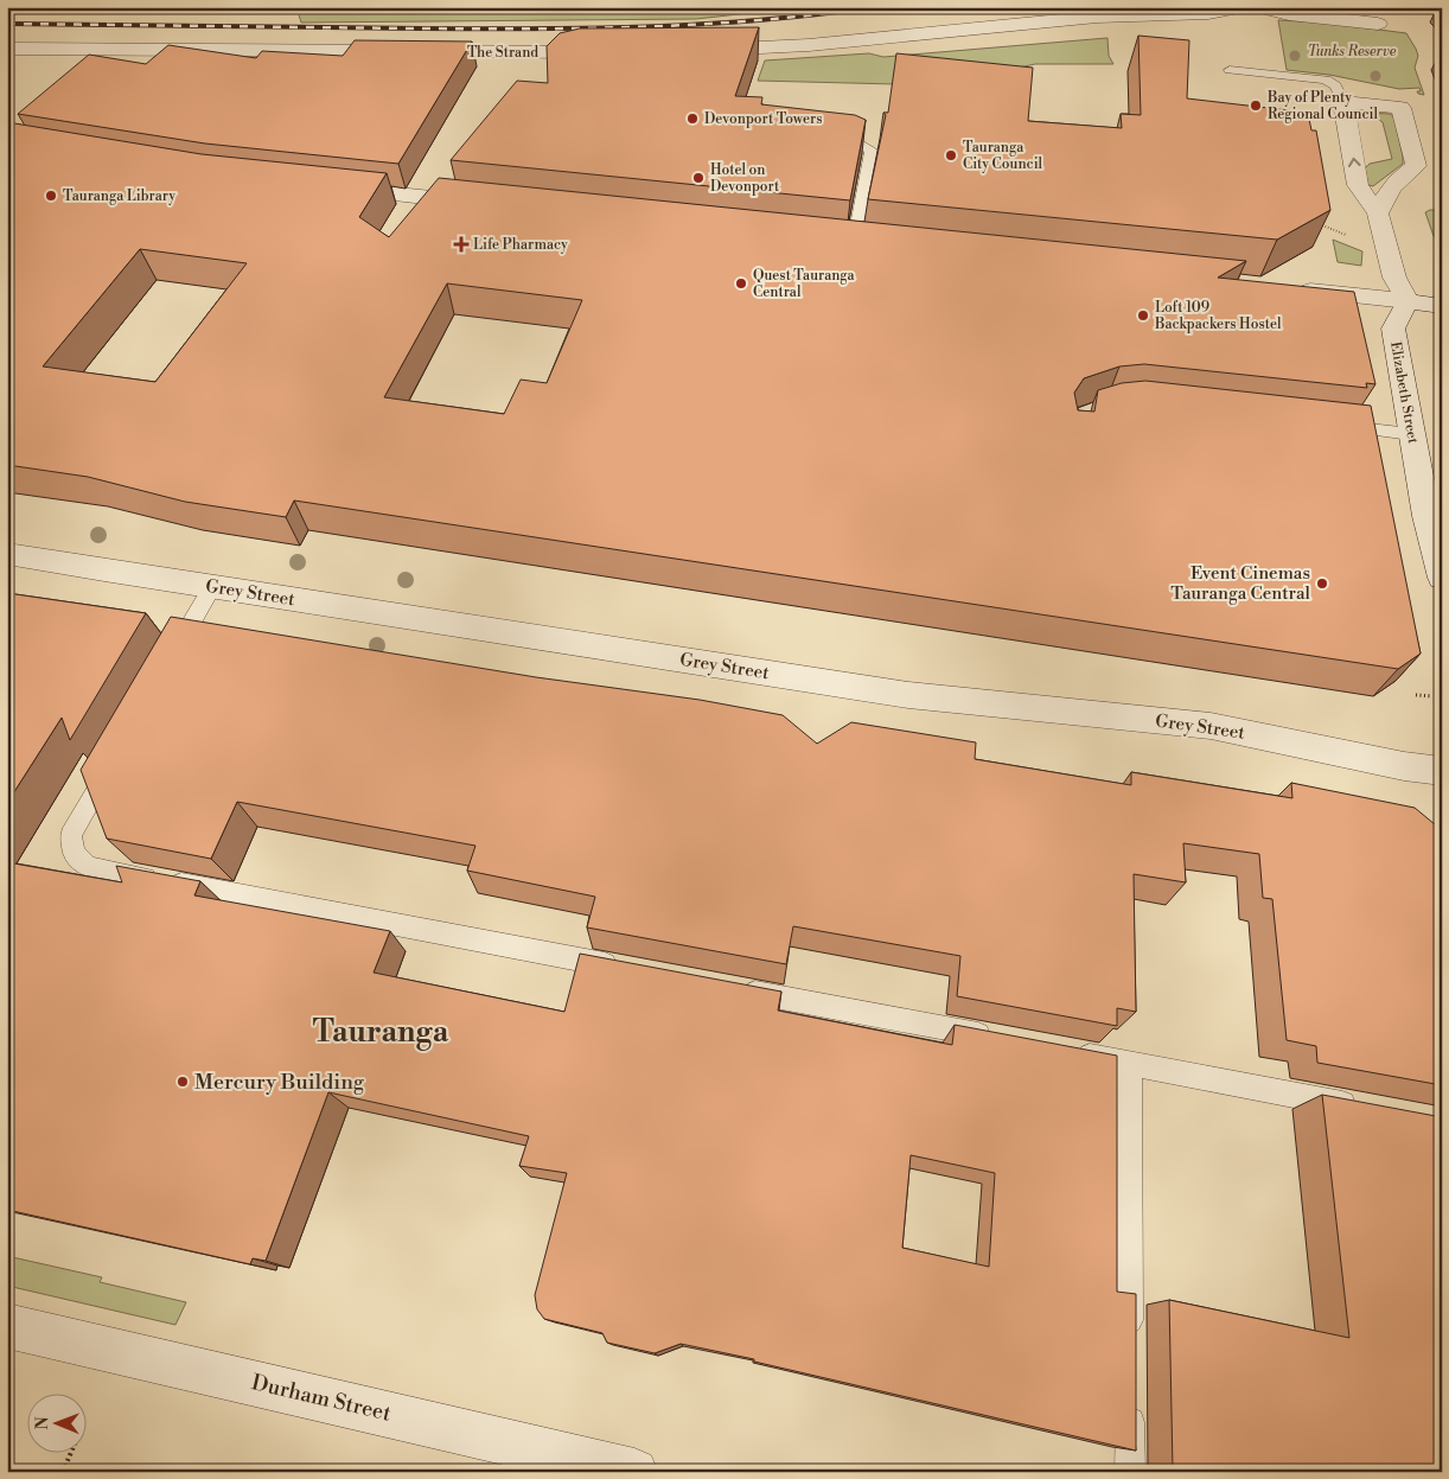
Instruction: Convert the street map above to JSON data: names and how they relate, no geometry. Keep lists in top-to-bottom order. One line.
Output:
{"streets":{"street":["The Strand","Elizabeth Street","Grey Street","Durham Street"]},"districts":["Tauranga"],"parks":["Tunks Reserve"],"places":{"other":["Bay of Plenty Regional Council","Devonport Towers","Tauranga City Council","Hotel on Devonport","Tauranga Library","Quest Tauranga Central","Loft 109 Backpackers Hostel","Event Cinemas Tauranga Central","Mercury Building"],"health":["Life Pharmacy"]},"north":"left"}
